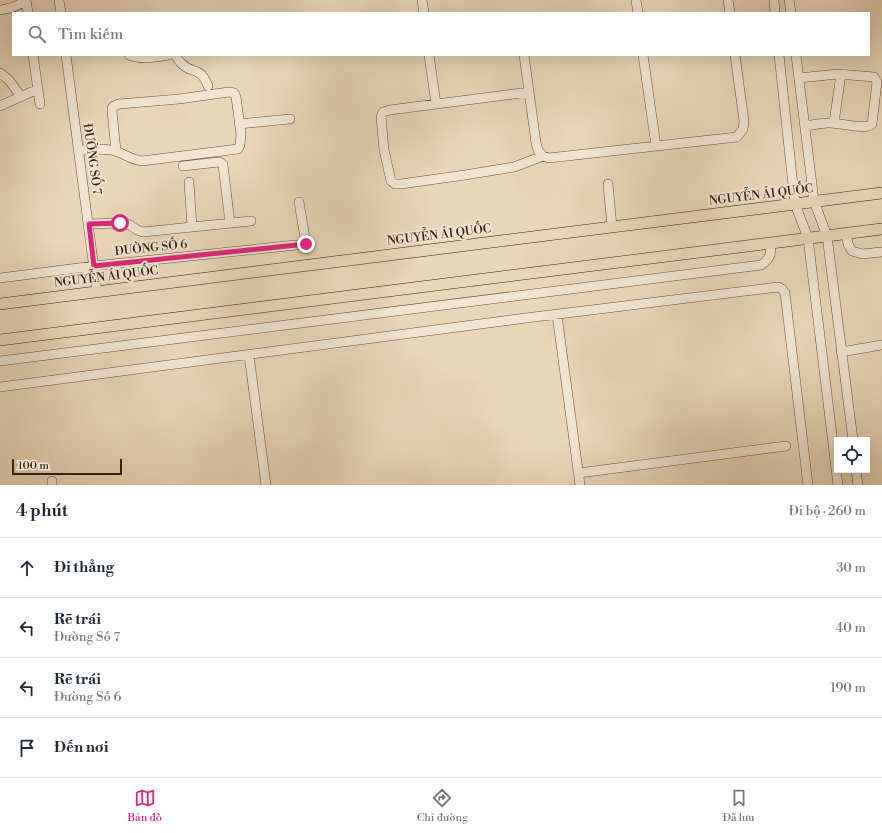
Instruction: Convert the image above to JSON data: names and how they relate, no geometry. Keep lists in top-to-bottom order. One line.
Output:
{"streets":{"main road":["NGUYỄN ÁI QUỐC"],"street":["ĐƯỜNG SỐ 7","ĐƯỜNG SỐ 6"]},"crossings":[["ĐƯỜNG SỐ 7","NGUYỄN ÁI QUỐC"],["ĐƯỜNG SỐ 7","ĐƯỜNG SỐ 6"]],"scale_bar":"100 m","page":{"search":"Tìm kiếm","scale":"100 m","heading":["4 phút","Đi bộ · 260 m"],"list":[["Đi thẳng","30 m"],["Rẽ trái","Đường Số 7","40 m"],["Rẽ trái","Đường Số 6","190 m"],"Đến nơi"],"nav":["Bản đồ","Chỉ đường","Đã lưu"]}}
